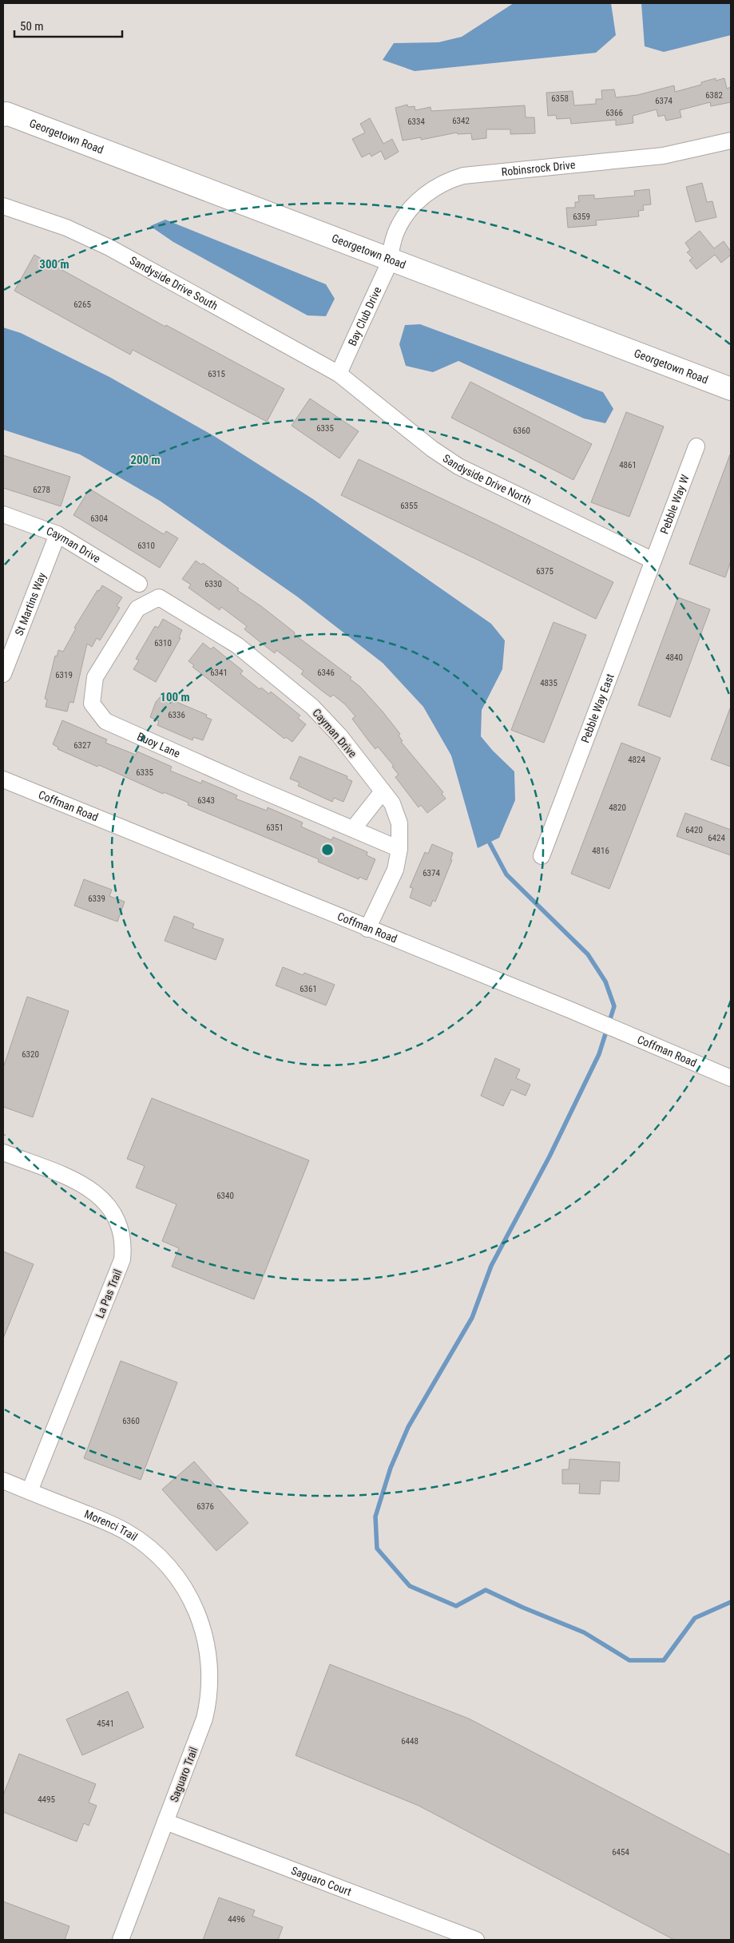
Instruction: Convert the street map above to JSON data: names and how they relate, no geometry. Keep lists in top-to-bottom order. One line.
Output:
{"streets":{"main road":["Georgetown Road"],"street":["Robinsrock Drive","Sandyside Drive South","Bay Club Drive","Sandyside Drive North","Pebble Way W","Cayman Drive","St Martins Way","Pebble Way East","Buoy Lane","Coffman Road","La Pas Trail","Morenci Trail","Saguaro Trail","Saguaro Court"]},"crossings":[["Georgetown Road","Robinsrock Drive"],["Georgetown Road","Bay Club Drive"],["Robinsrock Drive","Bay Club Drive"],["Sandyside Drive South","Bay Club Drive"],["Sandyside Drive South","Sandyside Drive North"],["Bay Club Drive","Sandyside Drive North"],["Sandyside Drive North","Pebble Way W"],["Sandyside Drive North","Pebble Way East"],["Pebble Way W","Pebble Way East"],["Cayman Drive","St Martins Way"],["Cayman Drive","Buoy Lane"],["Cayman Drive","Coffman Road"],["La Pas Trail","Morenci Trail"],["Morenci Trail","Saguaro Trail"],["Saguaro Trail","Saguaro Court"]],"house_numbers":["6382","6358","6374","6366","6342","6334","6359","6265","6315","6335","6360","4861","6278","6355","6304","6310","6375","6330","6310","4840","6341","6346","6319","4835","6336","6327","4824","6335","6343","4820","6351","6420","6424","4816","6374","6339","6361","6320","6340","6360","6376","4541","6448","4495","6454","4496"],"scale_bar":"50 m","rings":["300 m","200 m","100 m"]}
